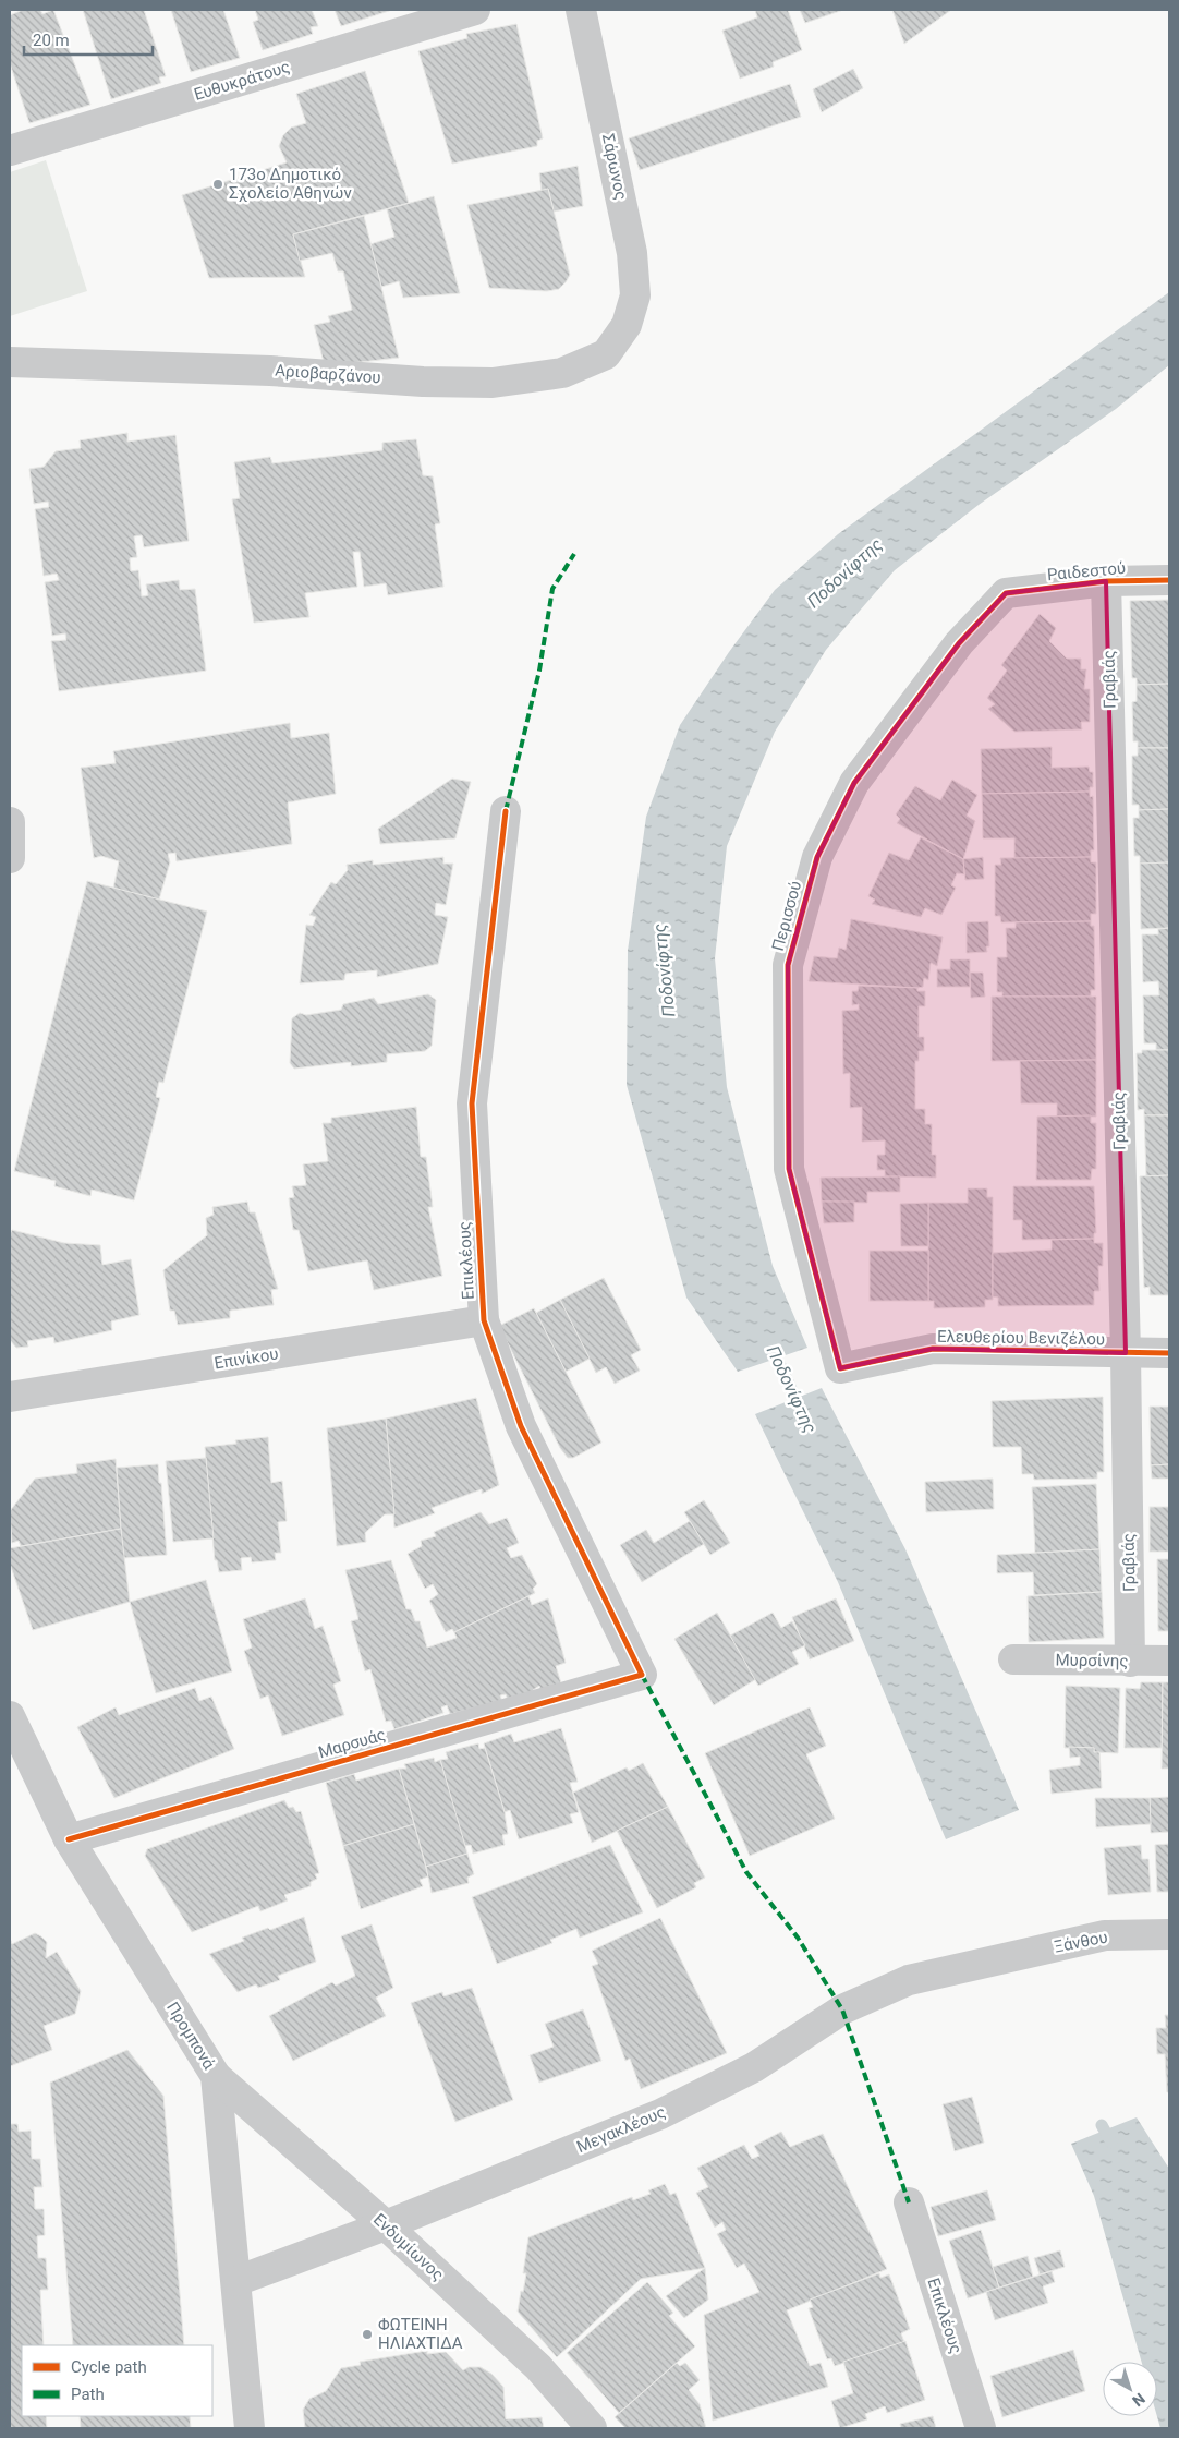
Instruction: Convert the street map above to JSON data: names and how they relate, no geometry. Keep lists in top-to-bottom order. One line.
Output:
{"streets":{"street":["Ευθυκράτους","Σάρωνος","Αριοβαρζάνου","Ραιδεστού","Γραβιάς","Περισσού","Επικλέους","Ελευθερίου Βενιζέλου","Επινίκου","Μυρσίνης","Μαρσυάς","Ξάνθου","Προμπονά","Μεγακλέους","Ενδυμίωνος"]},"crossings":[["Σάρωνος","Αριοβαρζάνου"],["Ραιδεστού","Γραβιάς"],["Ραιδεστού","Περισσού"],["Γραβιάς","Ελευθερίου Βενιζέλου"],["Γραβιάς","Μυρσίνης"],["Περισσού","Ελευθερίου Βενιζέλου"],["Επικλέους","Επινίκου"],["Επικλέους","Μαρσυάς"],["Μαρσυάς","Προμπονά"],["Ξάνθου","Μεγακλέους"],["Προμπονά","Μεγακλέους"],["Προμπονά","Ενδυμίωνος"],["Μεγακλέους","Ενδυμίωνος"]],"water":["Ποδονίφτης"],"places":["173ο Δημοτικό Σχολείο Αθηνών","ΦΩΤΕΙΝΗ ΗΛΙΑΧΤΙΔΑ"],"legend":["Cycle path","Path"],"scale_bar":"20 m","north":"bottom right"}
